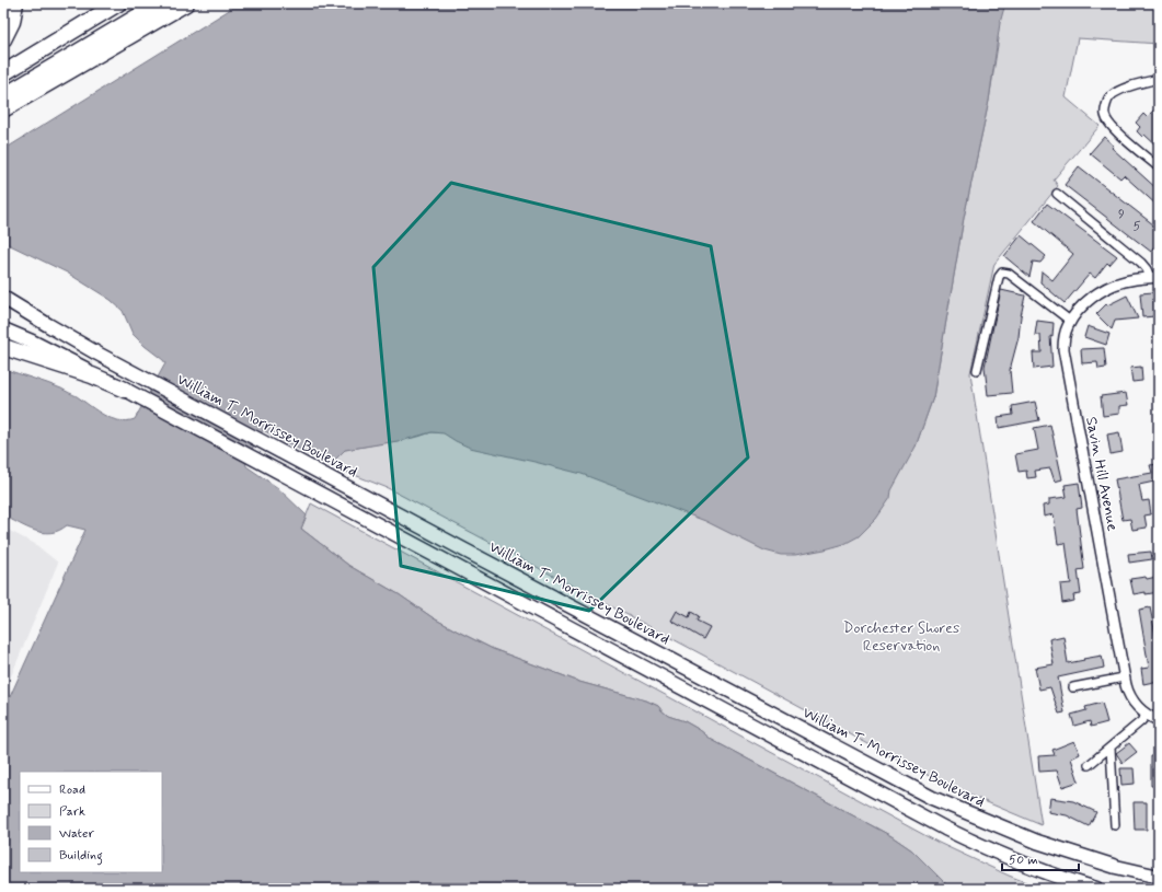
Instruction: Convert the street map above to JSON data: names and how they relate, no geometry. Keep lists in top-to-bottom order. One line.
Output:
{"streets":{"main road":["William T. Morrissey Boulevard"],"street":["Savin Hill Avenue"]},"parks":["Dorchester Shores Reservation"],"house_numbers":["9","5"],"legend":["Road","Park","Water","Building"],"scale_bar":"50 m"}
